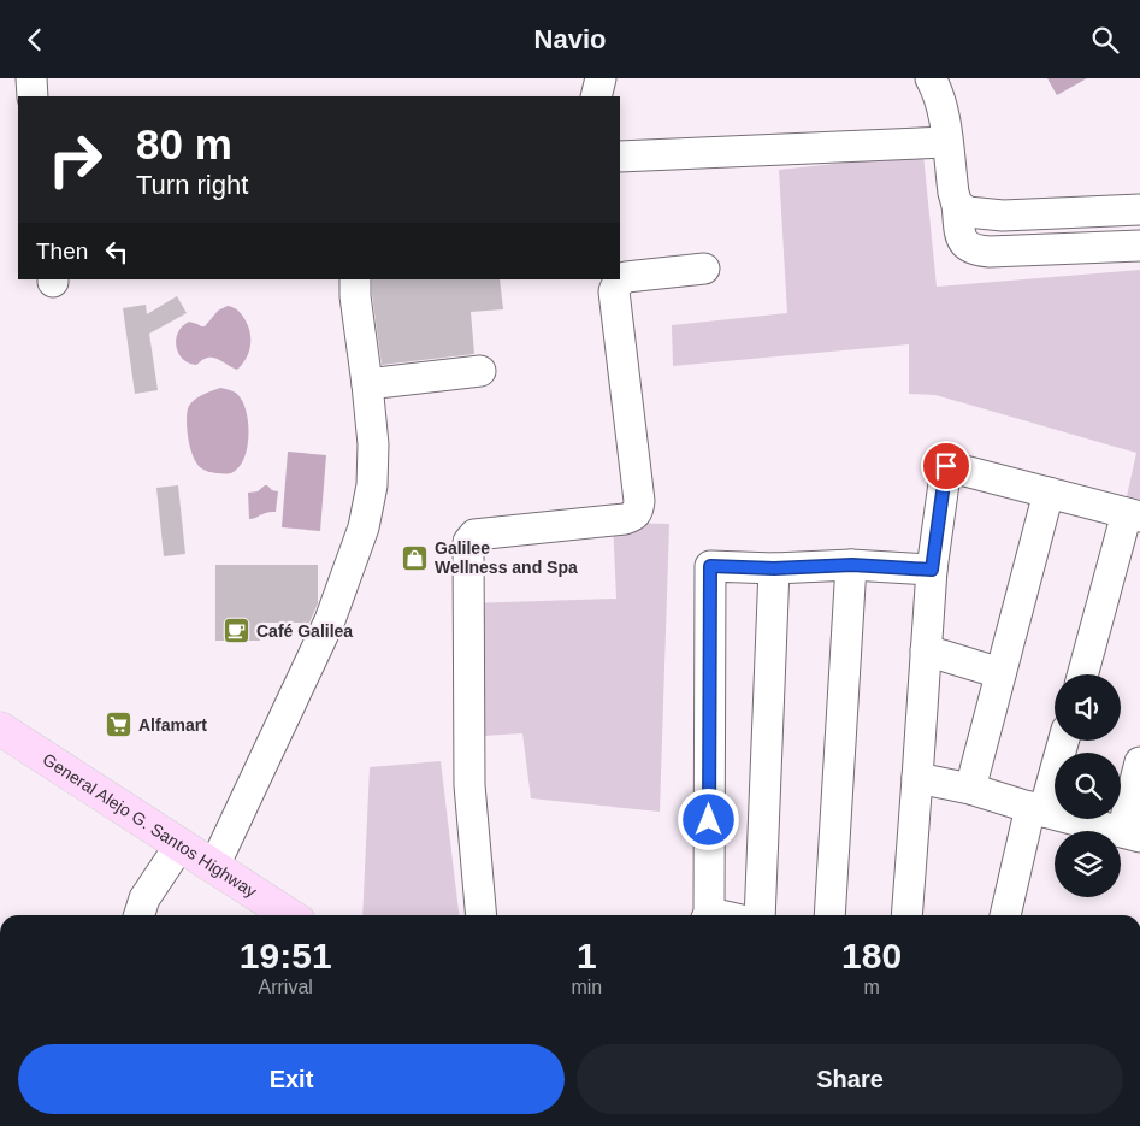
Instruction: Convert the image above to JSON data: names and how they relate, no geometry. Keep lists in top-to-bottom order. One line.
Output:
{"streets":{"main road":["General Alejo G. Santos Highway"]},"places":{"shop":["Galilee Wellness and Spa"],"cafe":["Café Galilea"],"supermarket":["Alfamart"]},"page":{"header":"Navio","turn":["80 m","Turn right"],"then":"Then","eta":["19:51","Arrival","1","min","180","m"],"buttons":["Exit","Share"]}}
